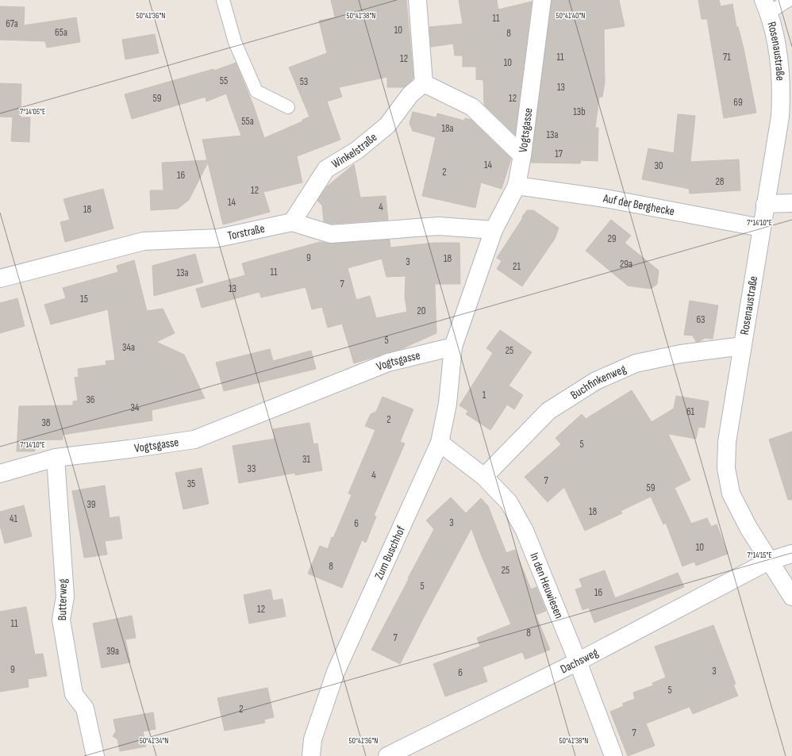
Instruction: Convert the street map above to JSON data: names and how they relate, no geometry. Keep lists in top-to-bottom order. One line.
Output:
{"streets":{"street":["Rosenaustraße","Vogtsgasse","Winkelstraße","Auf der Berghecke","Torstraße","Buchfinkenweg","Zum Buschhof","In den Heuwiesen","Butterweg","Dachsweg"]},"crossings":[["Rosenaustraße","Auf der Berghecke"],["Rosenaustraße","Buchfinkenweg"],["Rosenaustraße","Dachsweg"],["Vogtsgasse","Auf der Berghecke"],["Vogtsgasse","Torstraße"],["Vogtsgasse","Zum Buschhof"],["Vogtsgasse","Butterweg"],["Winkelstraße","Torstraße"],["Buchfinkenweg","In den Heuwiesen"],["Zum Buschhof","In den Heuwiesen"],["In den Heuwiesen","Dachsweg"]],"house_numbers":["11","67a","10","65a","8","11","71","12","10","55","53","13","59","12","69","13b","55a","18a","13a","17","14","30","2","16","28","12","14","4","18","29","9","18","3","29a","21","11","13a","7","13","15","20","63","5","34a","25","1","36","34","61","2","38","5","31","33","4","7","35","59","39","18","41","3","6","10","8","25","5","16","12","11","8","7","39a","9","3","6","5","2","7"],"coordinates":["50°41'36\"N","50°41'38\"N","50°41'40\"N","7°14'05\"E","7°14'10\"E","7°14'15\"E","50°41'34\"N"]}
